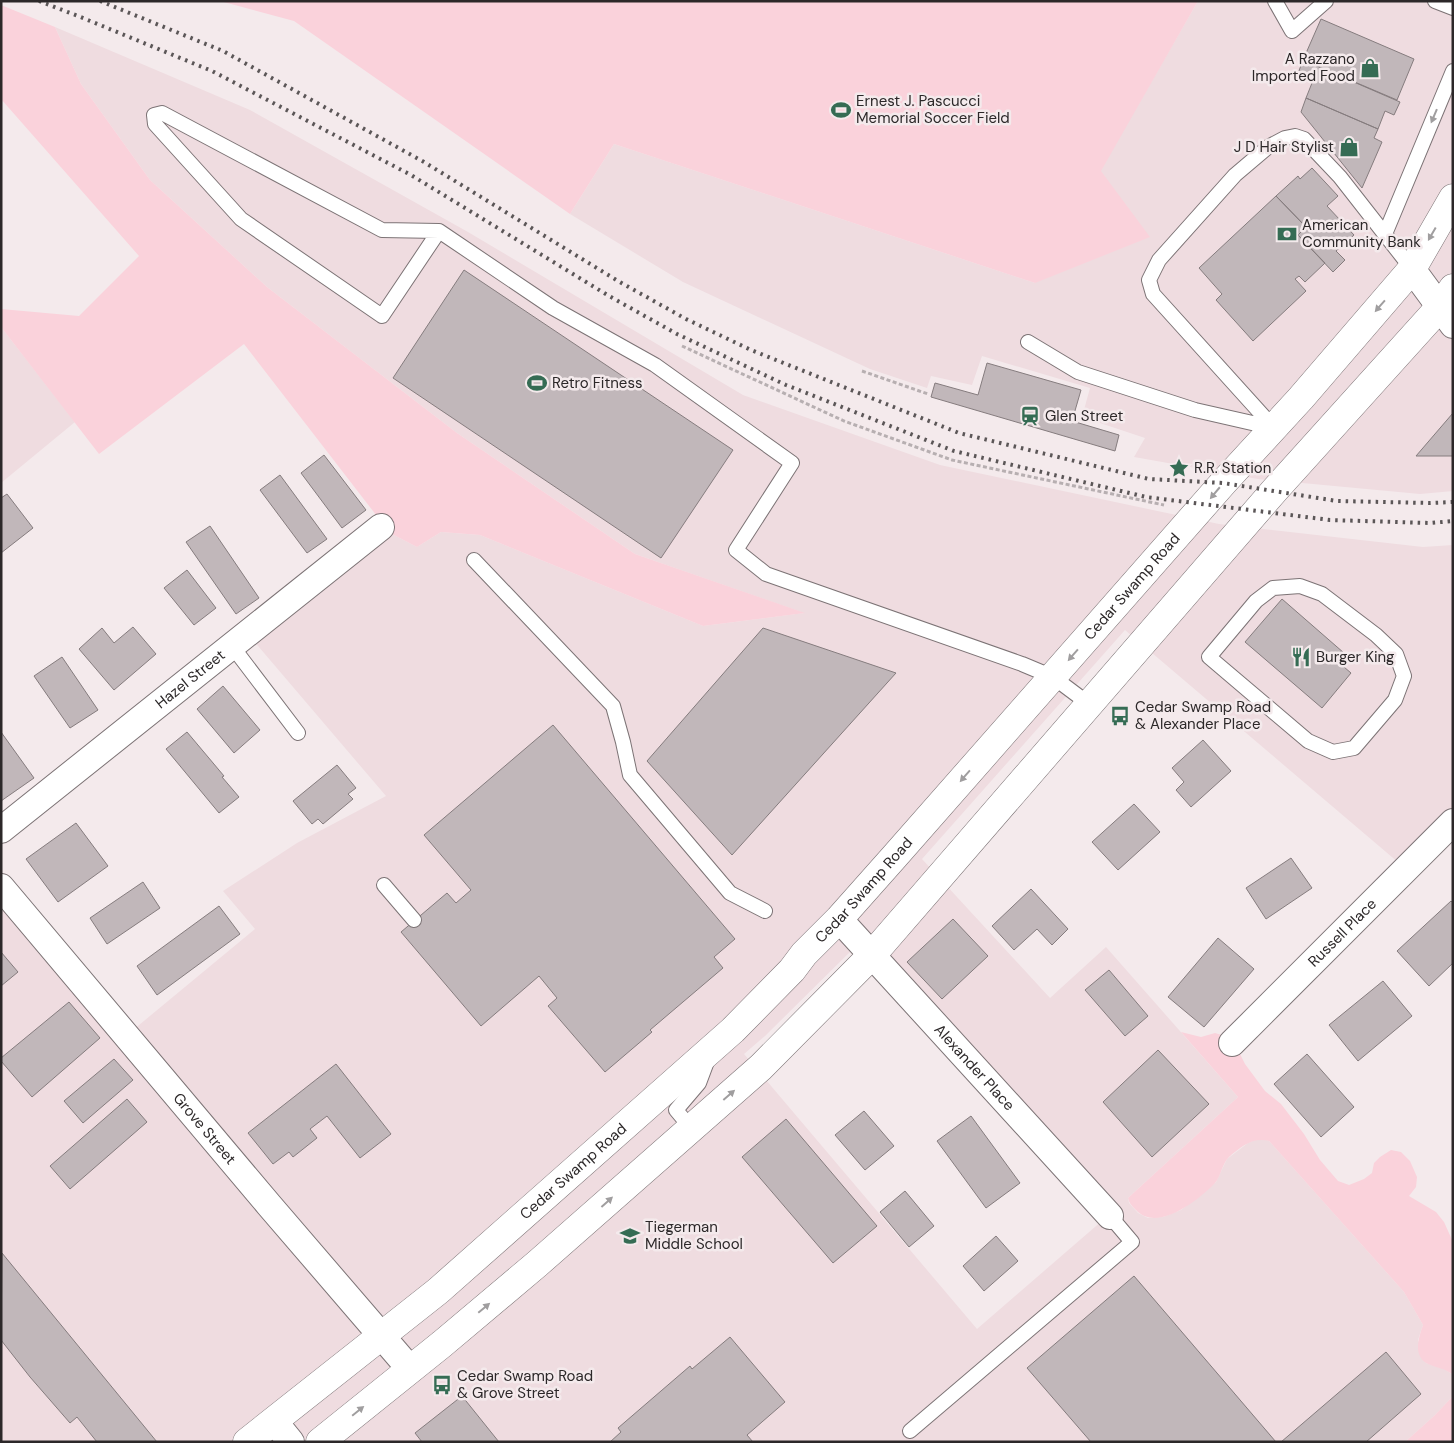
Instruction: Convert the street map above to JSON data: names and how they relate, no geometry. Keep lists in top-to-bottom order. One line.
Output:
{"streets":{"main road":["Cedar Swamp Road"],"street":["Hazel Street","Russell Place","Alexander Place","Grove Street"]},"crossings":[["Cedar Swamp Road","Alexander Place"],["Cedar Swamp Road","Grove Street"]],"places":{"shop":["A Razzano Imported Food","J D Hair Stylist"],"sports":["Ernest J. Pascucci Memorial Soccer Field","Retro Fitness"],"bank":["American Community Bank"],"station":["Glen Street"],"place":["R.R. Station"],"restaurant":["Burger King"],"bus stop":["Cedar Swamp Road & Alexander Place","Cedar Swamp Road & Grove Street"],"school or university":["Tiegerman Middle School"]}}
